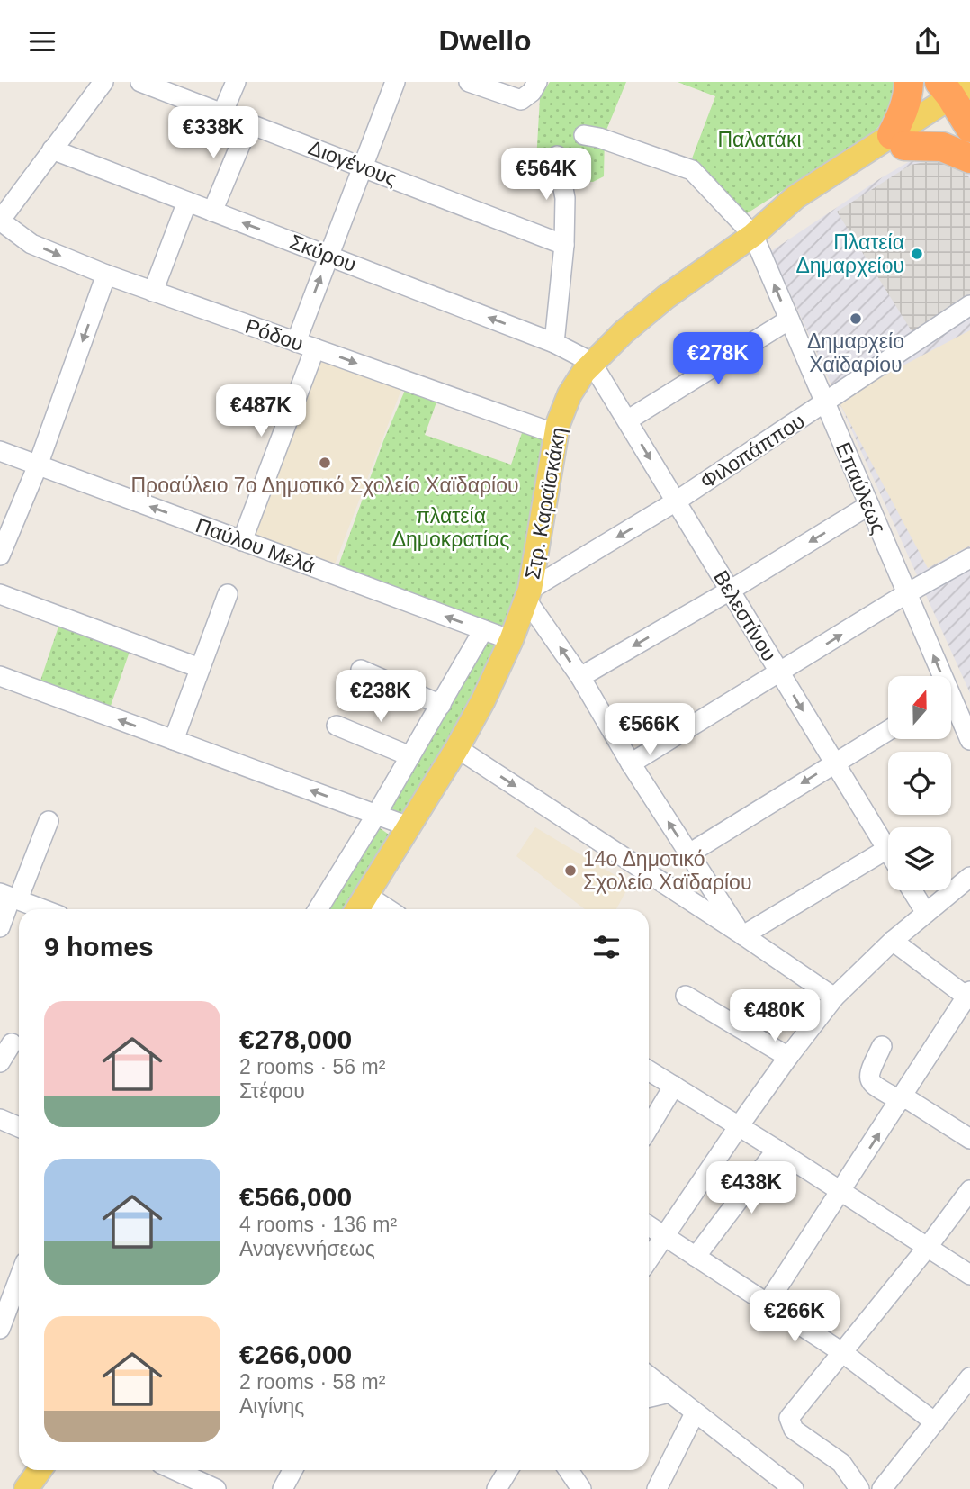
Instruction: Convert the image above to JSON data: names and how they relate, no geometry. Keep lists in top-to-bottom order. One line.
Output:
{"streets":{"main road":["Στρ. Καραϊσκάκη"],"street":["Διογένους","Σκύρου","Ρόδου","Φιλοπάππου","Επαύλεως","Παύλου Μελά","Βελεστίνου"]},"crossings":[["Σκύρου","Στρ. Καραϊσκάκη"],["Σκύρου","Βελεστίνου"],["Ρόδου","Στρ. Καραϊσκάκη"],["Φιλοπάππου","Επαύλεως"],["Φιλοπάππου","Στρ. Καραϊσκάκη"],["Φιλοπάππου","Βελεστίνου"],["Επαύλεως","Στρ. Καραϊσκάκη"],["Στρ. Καραϊσκάκη","Παύλου Μελά"],["Στρ. Καραϊσκάκη","Βελεστίνου"]],"one_way":["Σκύρου","Ρόδου","Βελεστίνου"],"parks":["Παλατάκι","πλατεία Δημοκρατίας"],"places":["Πλατεία Δημαρχείου","Δημαρχείο Χαϊδαρίου","Προαύλειο 7ο Δημοτικό Σχολείο Χαϊδαρίου","14ο Δημοτικό Σχολείο Χαϊδαρίου"],"north":"top","page":{"header":"Dwello","price":["€338K","€564K","€278K","€487K","€238K","€566K","€480K","€438K","€266K"],"heading":"9 homes","list":[{"name":"€278,000","note":"2 rooms · 56 m² · Στέφου"},{"name":"€566,000","note":"4 rooms · 136 m² · Αναγεννήσεως"},{"name":"€266,000","note":"2 rooms · 58 m² · Αιγίνης"}]}}
